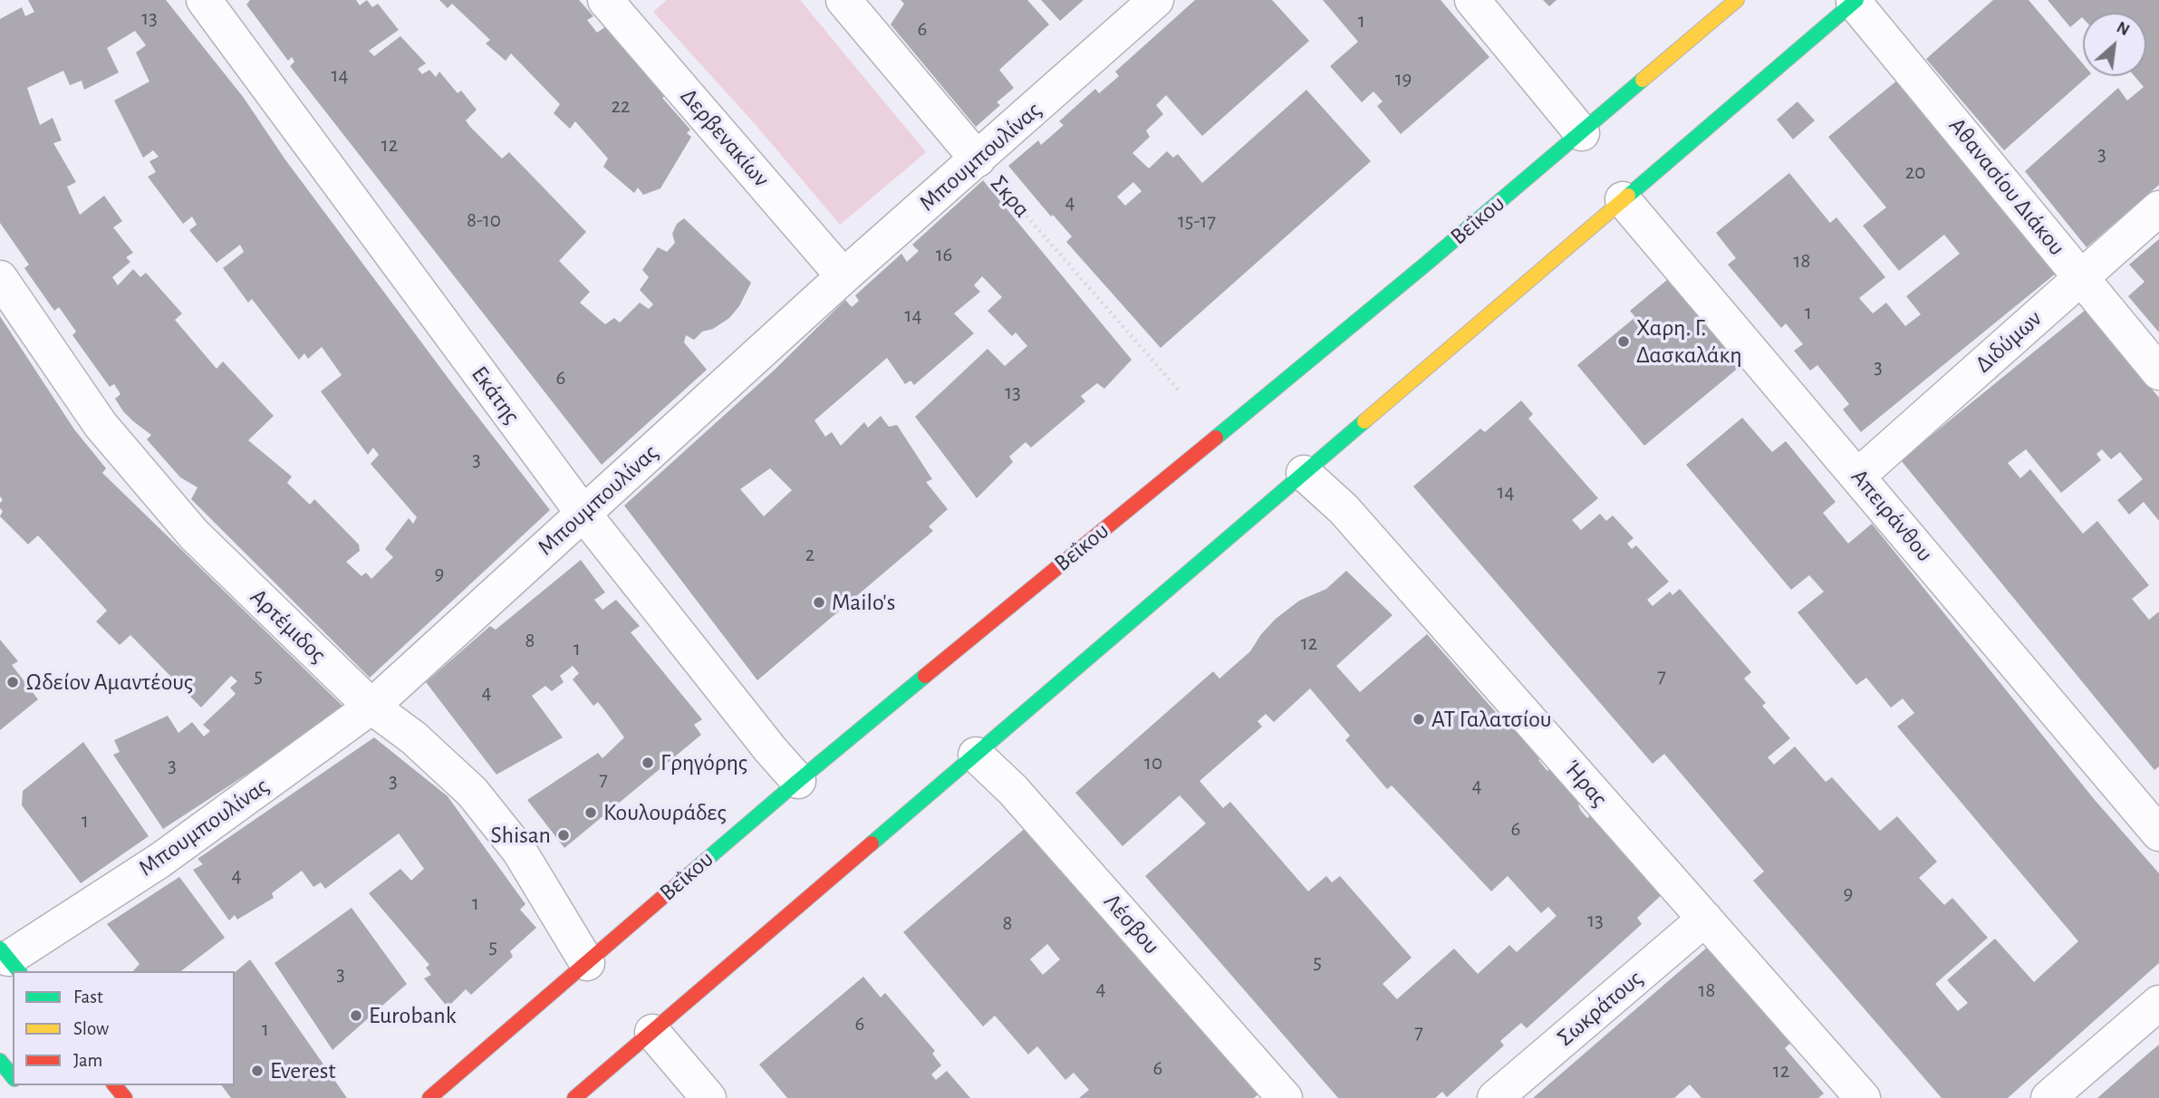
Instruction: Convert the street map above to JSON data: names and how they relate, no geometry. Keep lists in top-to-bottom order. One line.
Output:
{"streets":{"main road":["Βεΐκου"],"street":["Δερβενακίων","Μπουμπουλίνας","Αθανασίου Διάκου","Σκρα","Διδύμων","Εκάτης","Απειράνθου","Αρτέμιδος","Ήρας","Λέσβου","Σωκράτους"]},"crossings":[["Δερβενακίων","Μπουμπουλίνας"],["Μπουμπουλίνας","Σκρα"],["Μπουμπουλίνας","Εκάτης"],["Μπουμπουλίνας","Αρτέμιδος"],["Αθανασίου Διάκου","Διδύμων"],["Βεΐκου","Εκάτης"],["Βεΐκου","Αρτέμιδος"],["Διδύμων","Απειράνθου"],["Ήρας","Σωκράτους"]],"places":["Χαρη. Γ. Δασκαλάκη","Mailo's","Ωδείον Αμαντέους","ΑΤ Γαλατσίου","Γρηγόρης","Κουλουράδες","Shisan","Eurobank","Everest"],"house_numbers":["13","1","6","14","19","22","12","3","20","4","8-10","15-17","16","18","1","14","3","6","13","3","14","2","9","8","12","1","5","7","4","10","3","7","3","4","1","6","4","9","1","13","8","5","5","3","4","18","6","1","7","6","12"],"legend":["Fast","Slow","Jam"],"north":"top right"}
